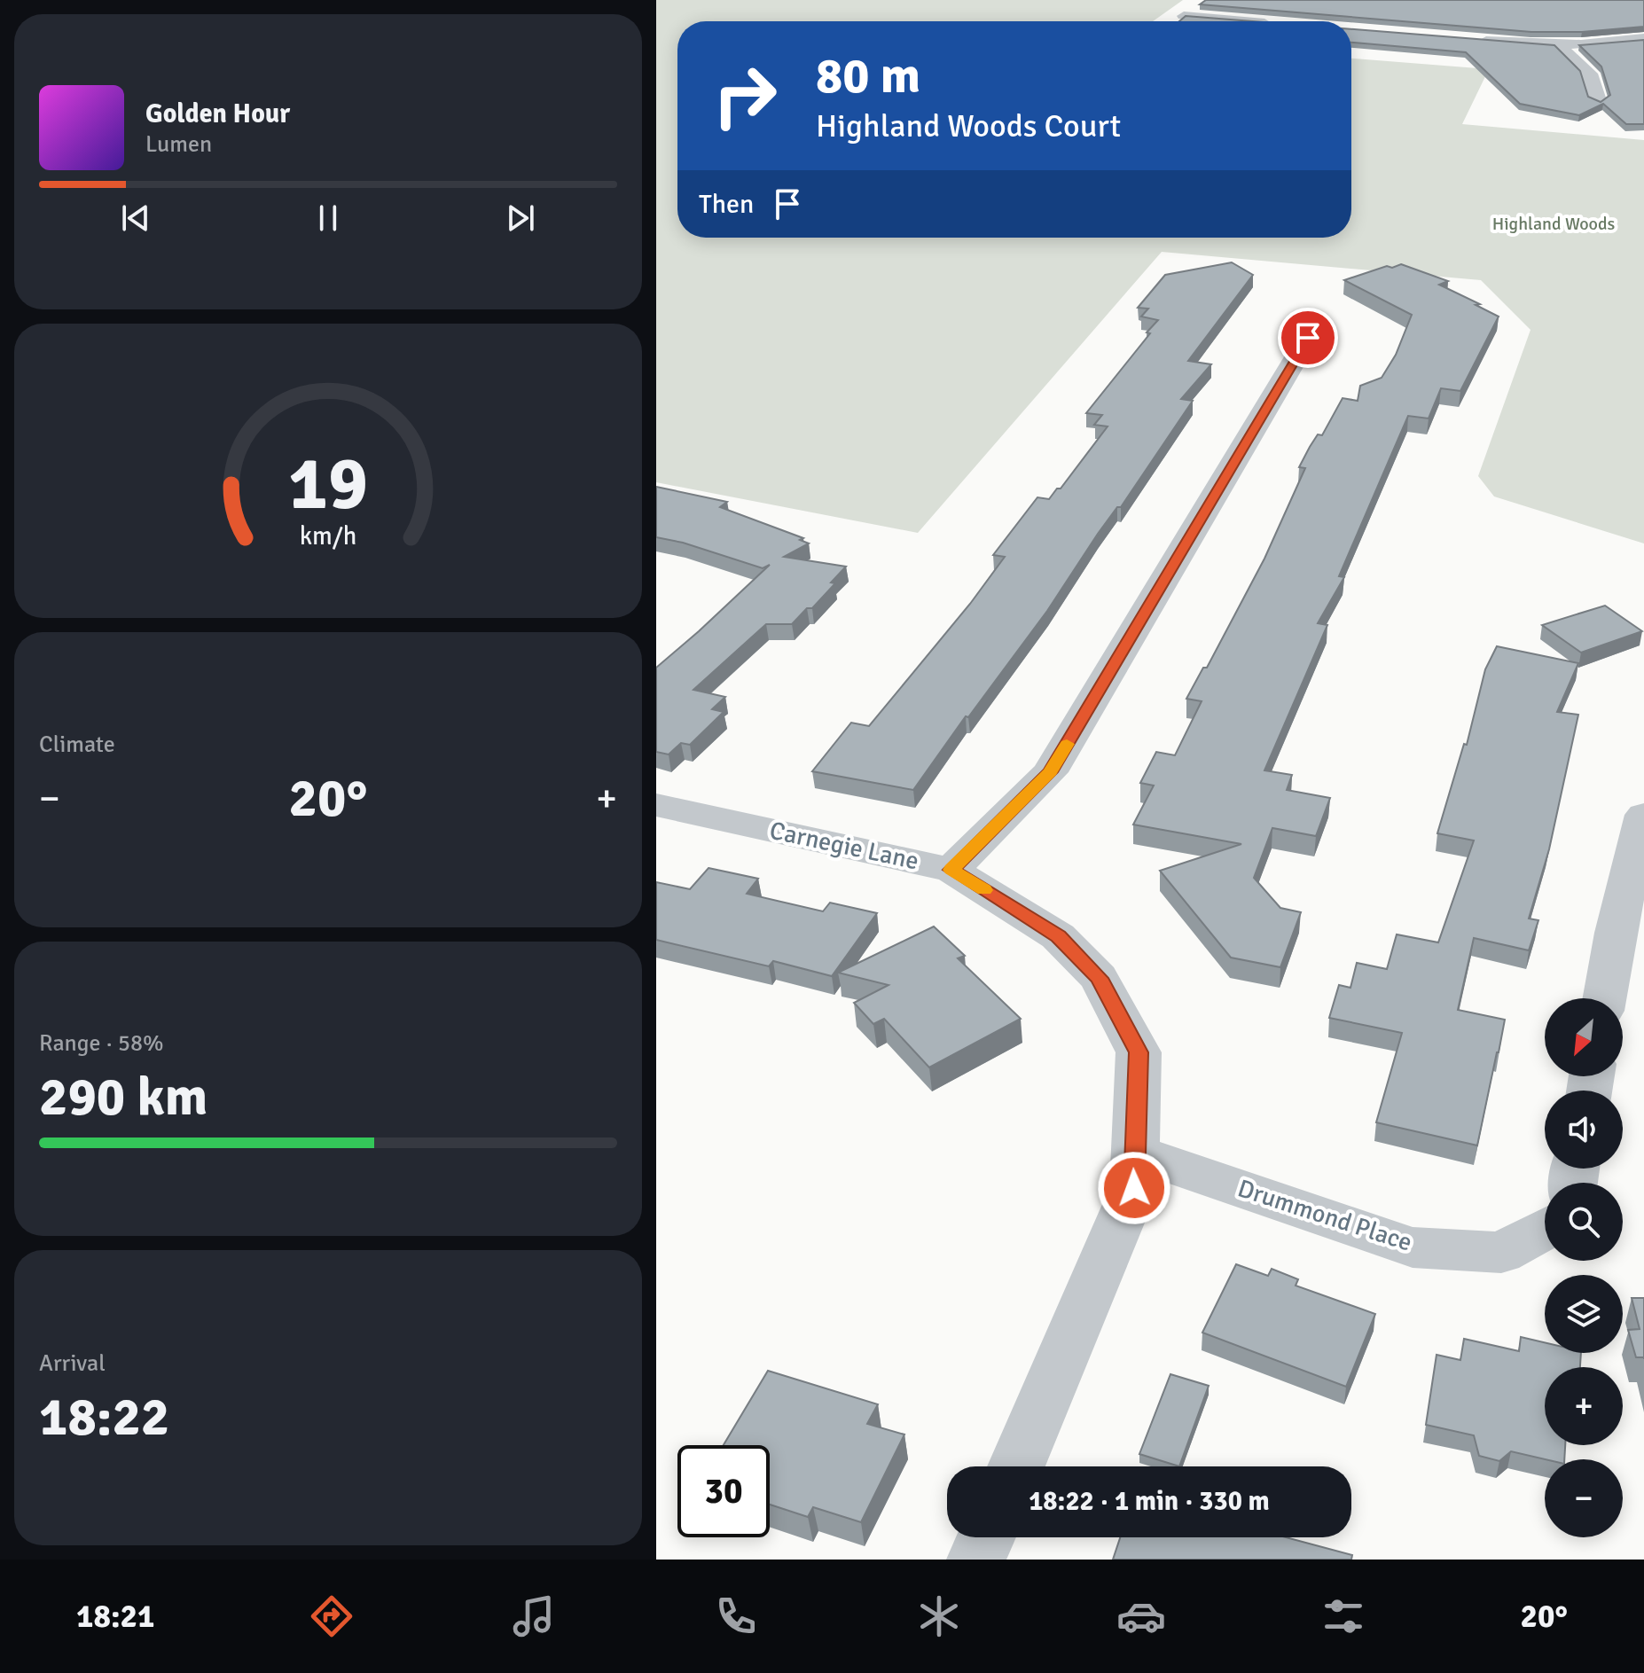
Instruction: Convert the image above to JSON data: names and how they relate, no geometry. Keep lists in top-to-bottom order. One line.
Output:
{"streets":{"street":["Carnegie Lane","Drummond Place"]},"crossings":[["Carnegie Lane","Drummond Place"]],"parks":["Highland Woods"],"north":"bottom left","page":{"turn":["80 m","Highland Woods Court"],"song":["Golden Hour","Lumen"],"then":"Then","tile":["Climate",["Range · 58%","290 km"],["Arrival","18:22"]],"heat":["−","20°","+"],"map_buttons":["+","−"],"limit":"30","trip":"18:22 · 1 min · 330 m","tabs":["18:21","20°"],"gauge":["19","km/h"]}}
